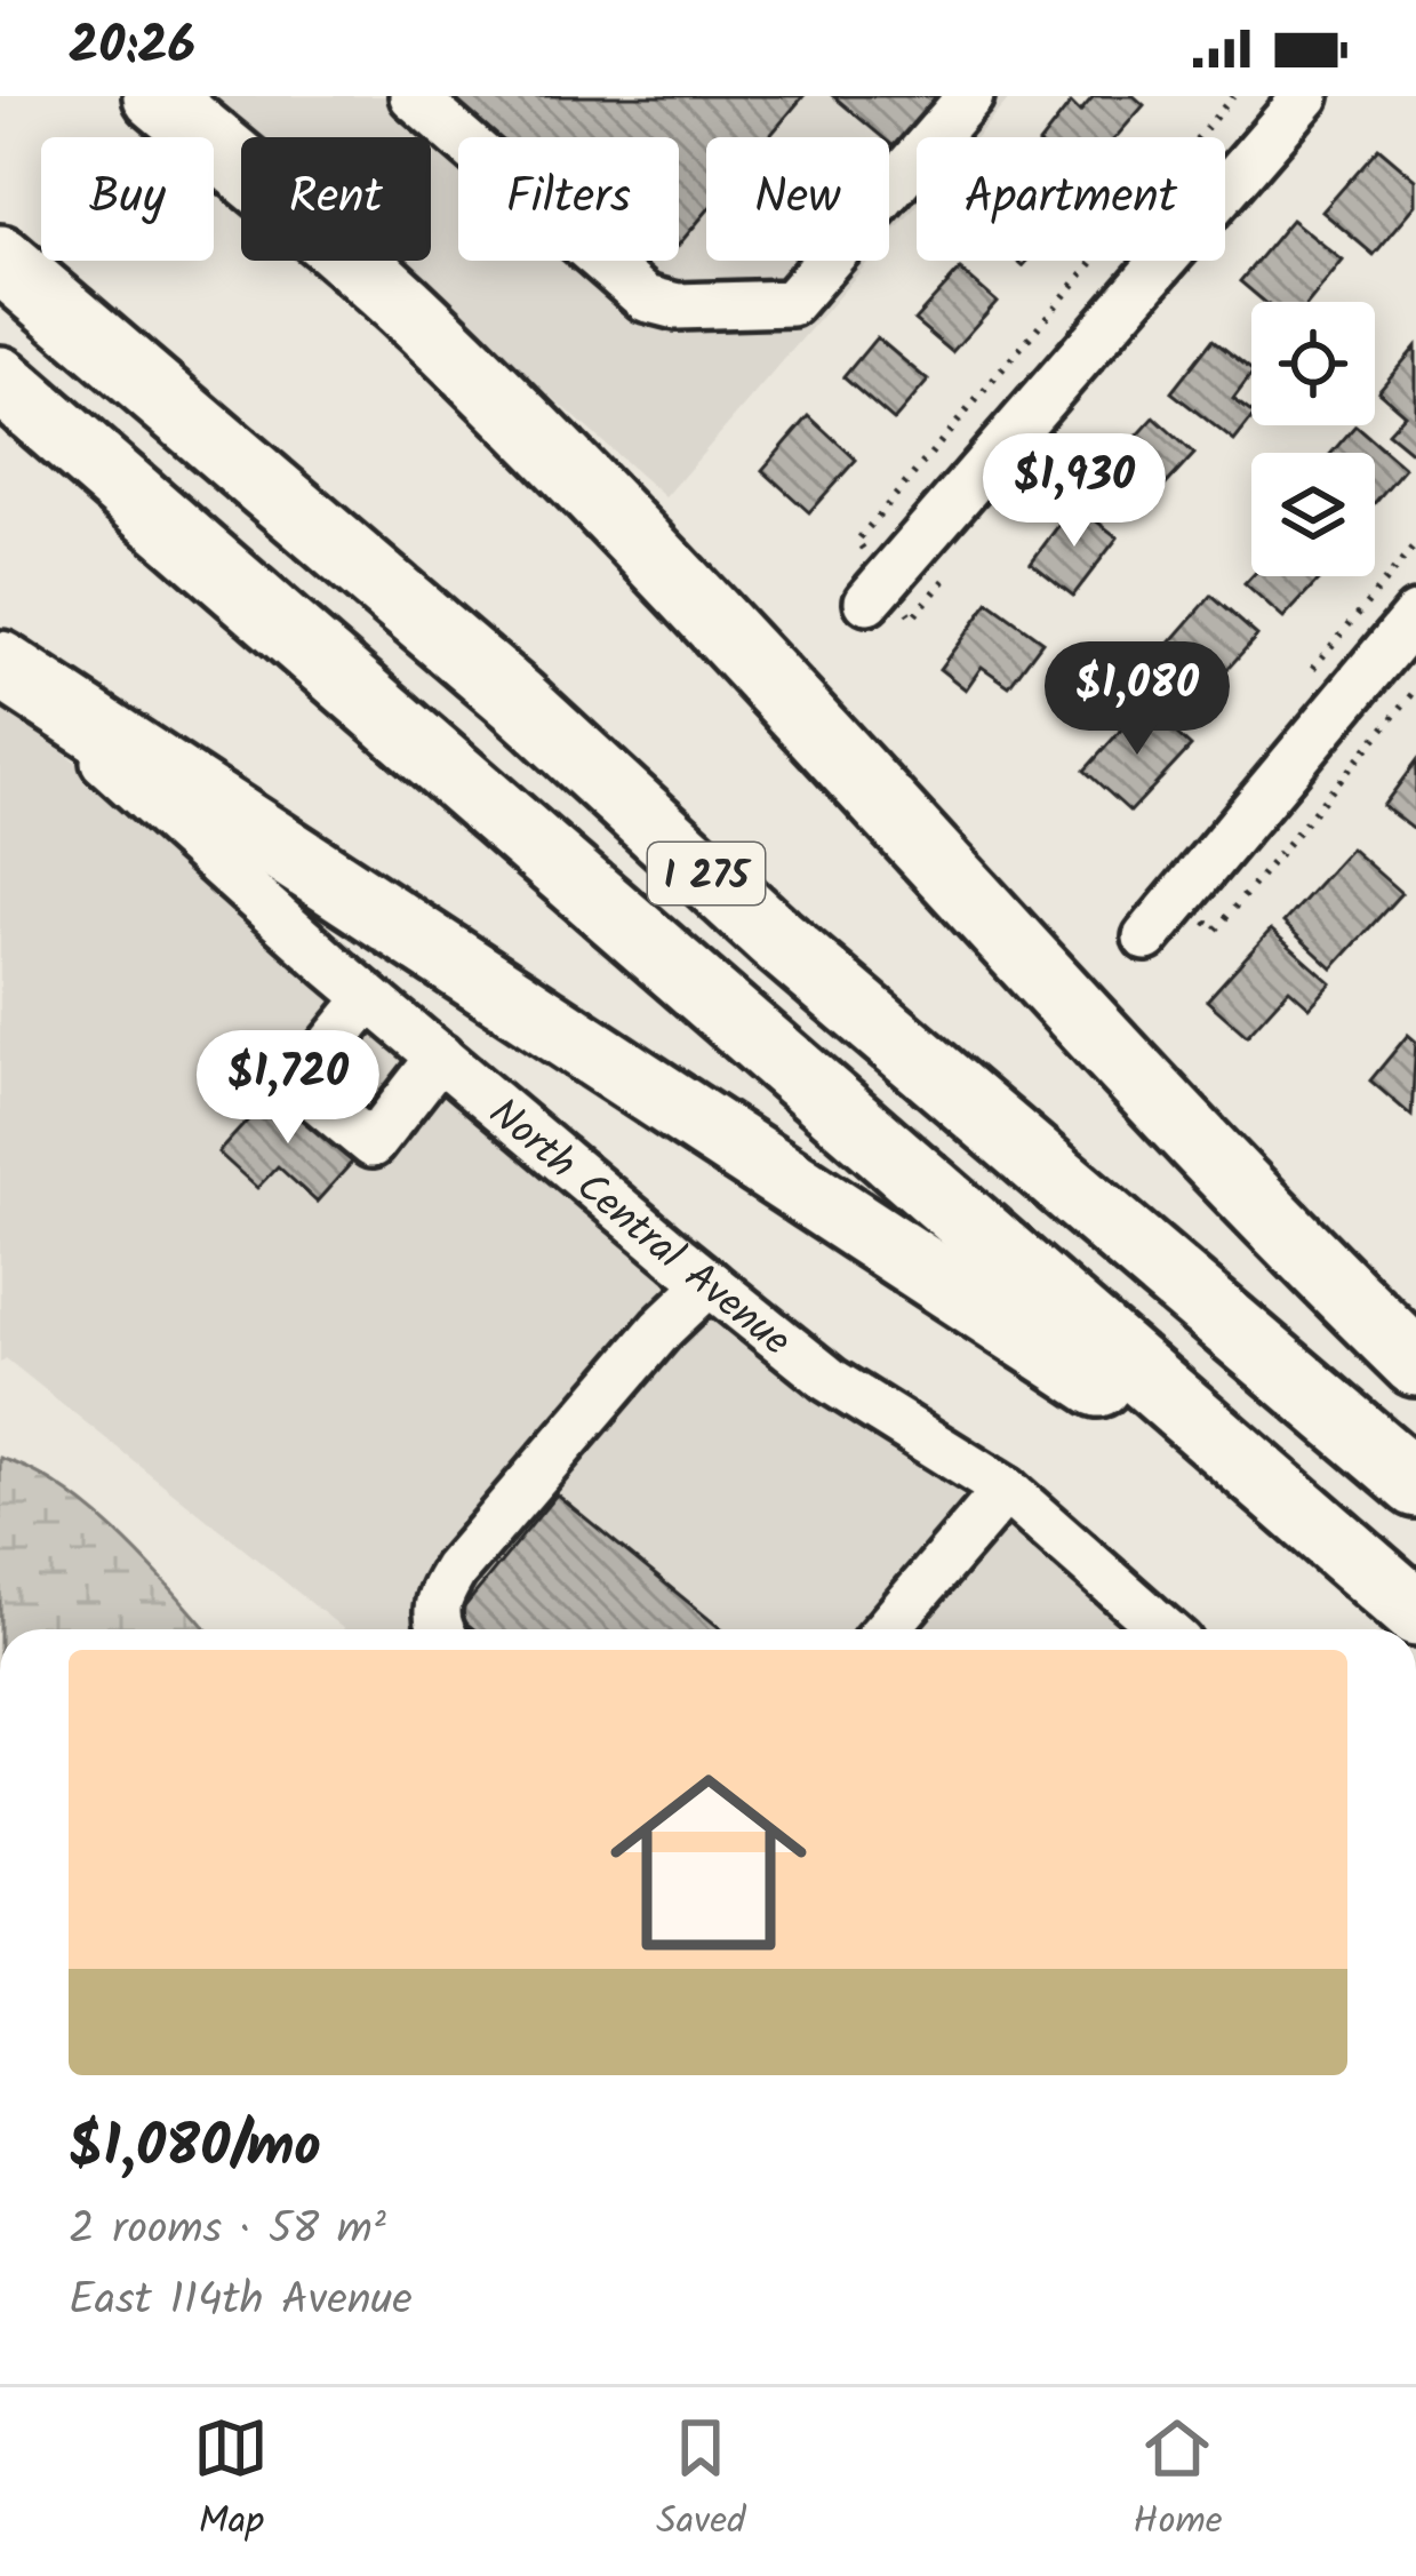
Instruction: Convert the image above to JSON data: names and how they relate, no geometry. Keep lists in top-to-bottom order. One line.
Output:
{"streets":{"highway":["I 275"],"street":["North Central Avenue"]},"page":{"status":"20:26","chip":["Buy","Rent","Filters","New","Apartment"],"price":["$1,930","$1,080","$1,720"],"list":[{"name":"$1,080/mo","note":"2 rooms · 58 m² · East 114th Avenue"}],"tabs":["Map","Saved","Home"]}}
